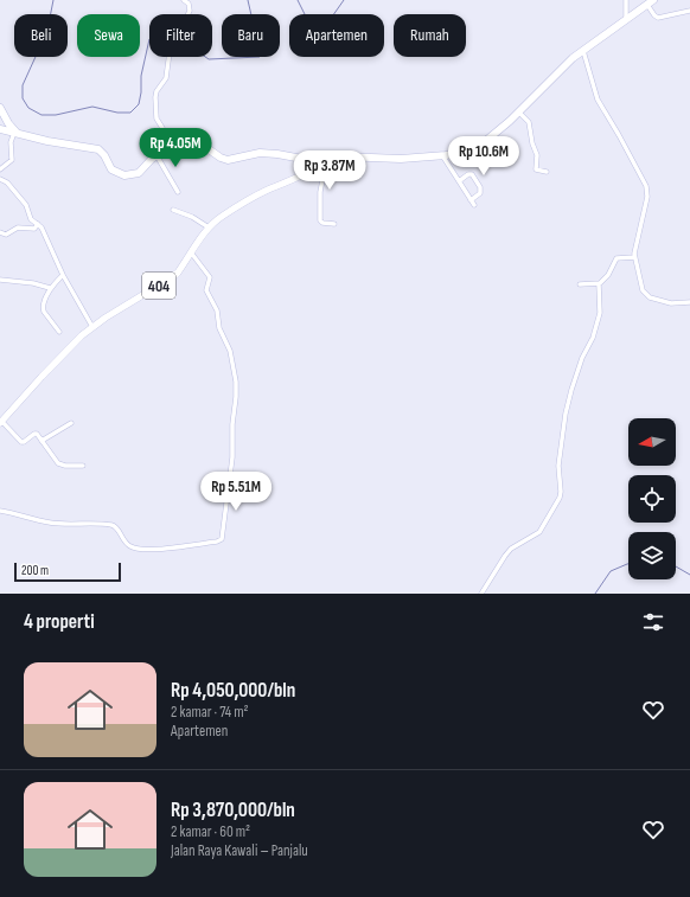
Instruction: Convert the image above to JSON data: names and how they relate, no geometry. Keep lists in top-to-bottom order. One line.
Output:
{"streets":{"main road":["404"]},"scale_bar":"200 m","north":"left","page":{"chip":["Beli","Sewa","Filter","Baru","Apartemen","Rumah"],"price":["Rp 4.05M","Rp 10.6M","Rp 3.87M","Rp 5.51M"],"scale":"200 m","heading":"4 properti","list":[{"name":"Rp 4,050,000/bln","note":"2 kamar · 74 m² · Apartemen"},{"name":"Rp 3,870,000/bln","note":"2 kamar · 60 m² · Jalan Raya Kawali – Panjalu"}]}}
